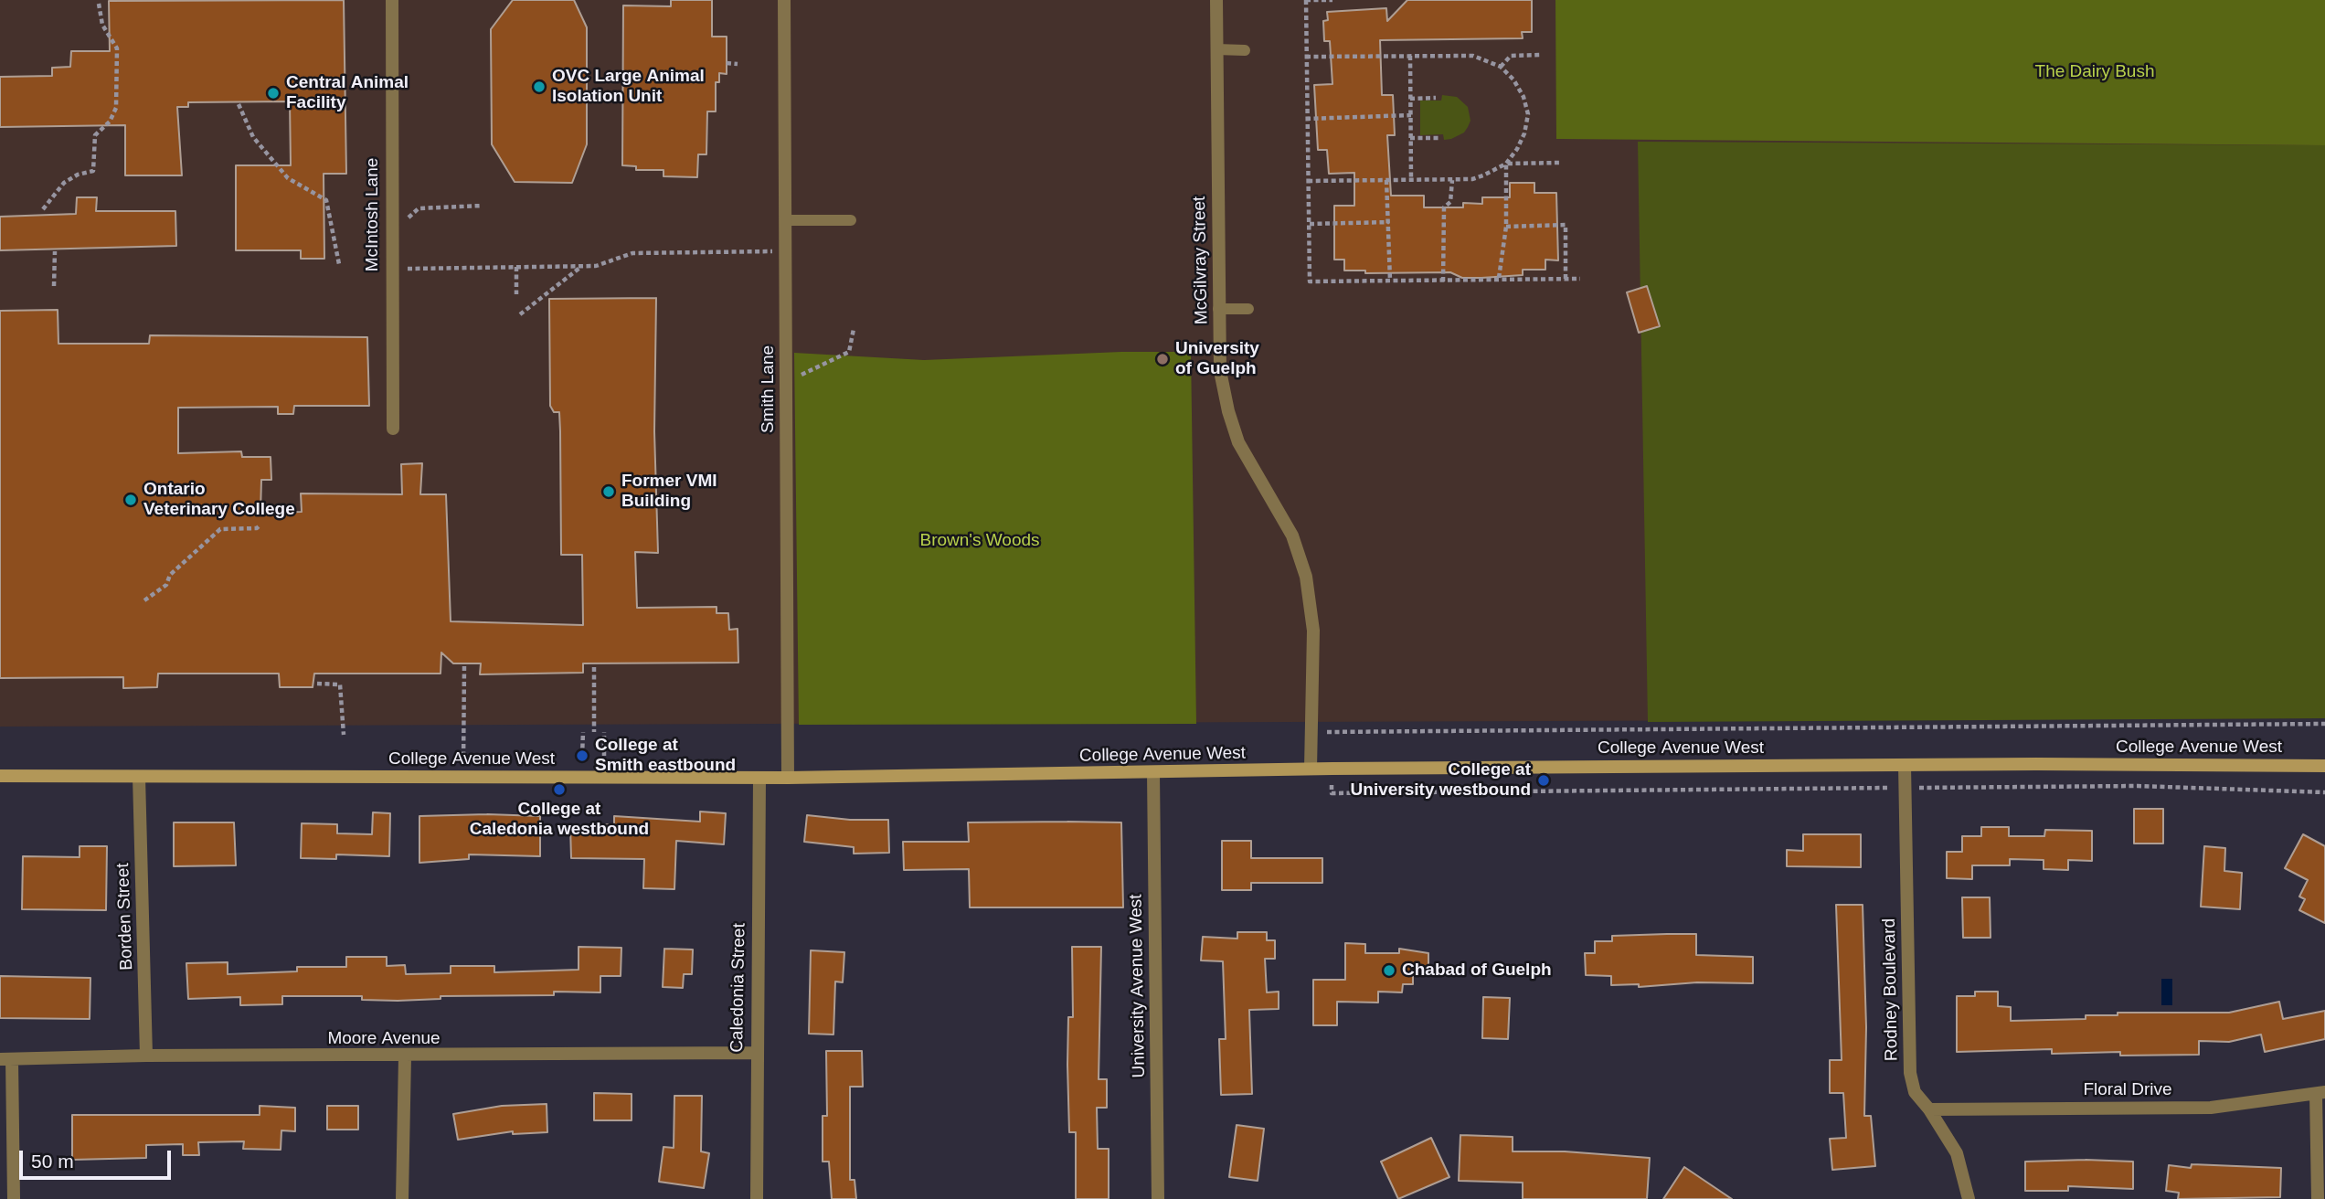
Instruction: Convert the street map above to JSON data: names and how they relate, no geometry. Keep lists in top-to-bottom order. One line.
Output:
{"streets":{"main road":["College Avenue West"],"street":["McIntosh Lane","McGilvray Street","Smith Lane","Borden Street","University Avenue West","Caledonia Street","Rodney Boulevard","Moore Avenue","Floral Drive"]},"crossings":[["McGilvray Street","College Avenue West"],["Smith Lane","College Avenue West"],["College Avenue West","Borden Street"],["College Avenue West","University Avenue West"],["College Avenue West","Caledonia Street"],["College Avenue West","Rodney Boulevard"],["Borden Street","Moore Avenue"],["Caledonia Street","Moore Avenue"],["Rodney Boulevard","Floral Drive"]],"parks":["The Dairy Bush","Brown's Woods"],"places":["OVC Large Animal Isolation Unit","Central Animal Facility","University of Guelph","Former VMI Building","Ontario Veterinary College","College at Smith eastbound","College at University westbound","College at Caledonia westbound","Chabad of Guelph"],"scale_bar":"50 m"}
